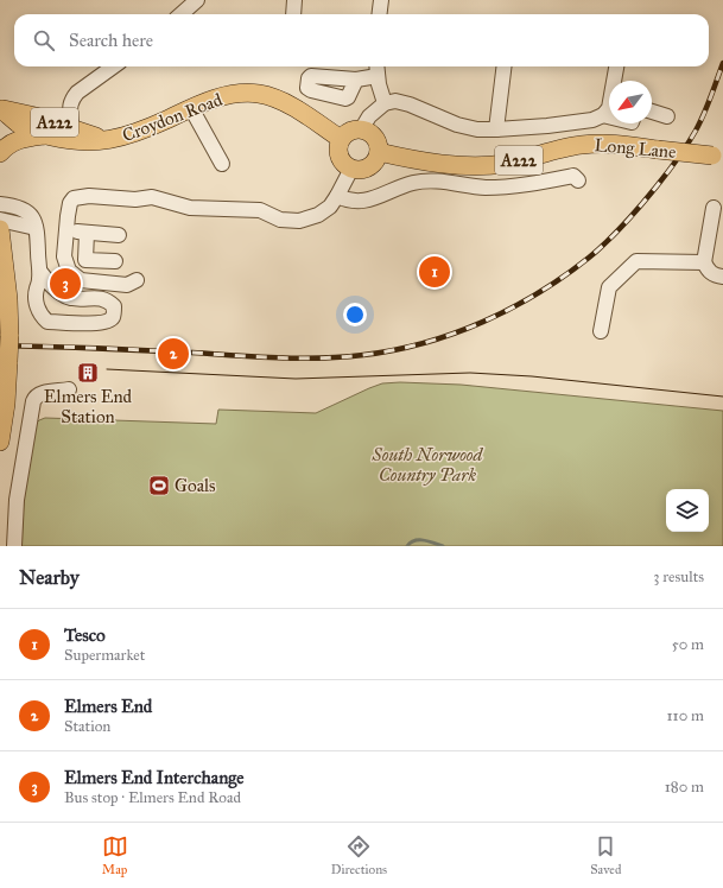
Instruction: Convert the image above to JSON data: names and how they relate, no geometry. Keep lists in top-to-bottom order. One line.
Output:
{"streets":{"main road":["Croydon Road","A222","Long Lane"]},"crossings":[["Croydon Road","Long Lane"]],"parks":["South Norwood Country Park"],"places":{"building":["Elmers End Station"],"sports":["Goals"]},"north":"bottom left","page":{"search":"Search here","pins":["1","3","2"],"heading":["Nearby","3 results"],"list":[{"mark":"1","name":"Tesco","note":"Supermarket","value":"50 m"},{"mark":"2","name":"Elmers End","note":"Station","value":"110 m"},{"mark":"3","name":"Elmers End Interchange","note":"Bus stop · Elmers End Road","value":"180 m"}],"nav":["Map","Directions","Saved"]}}
